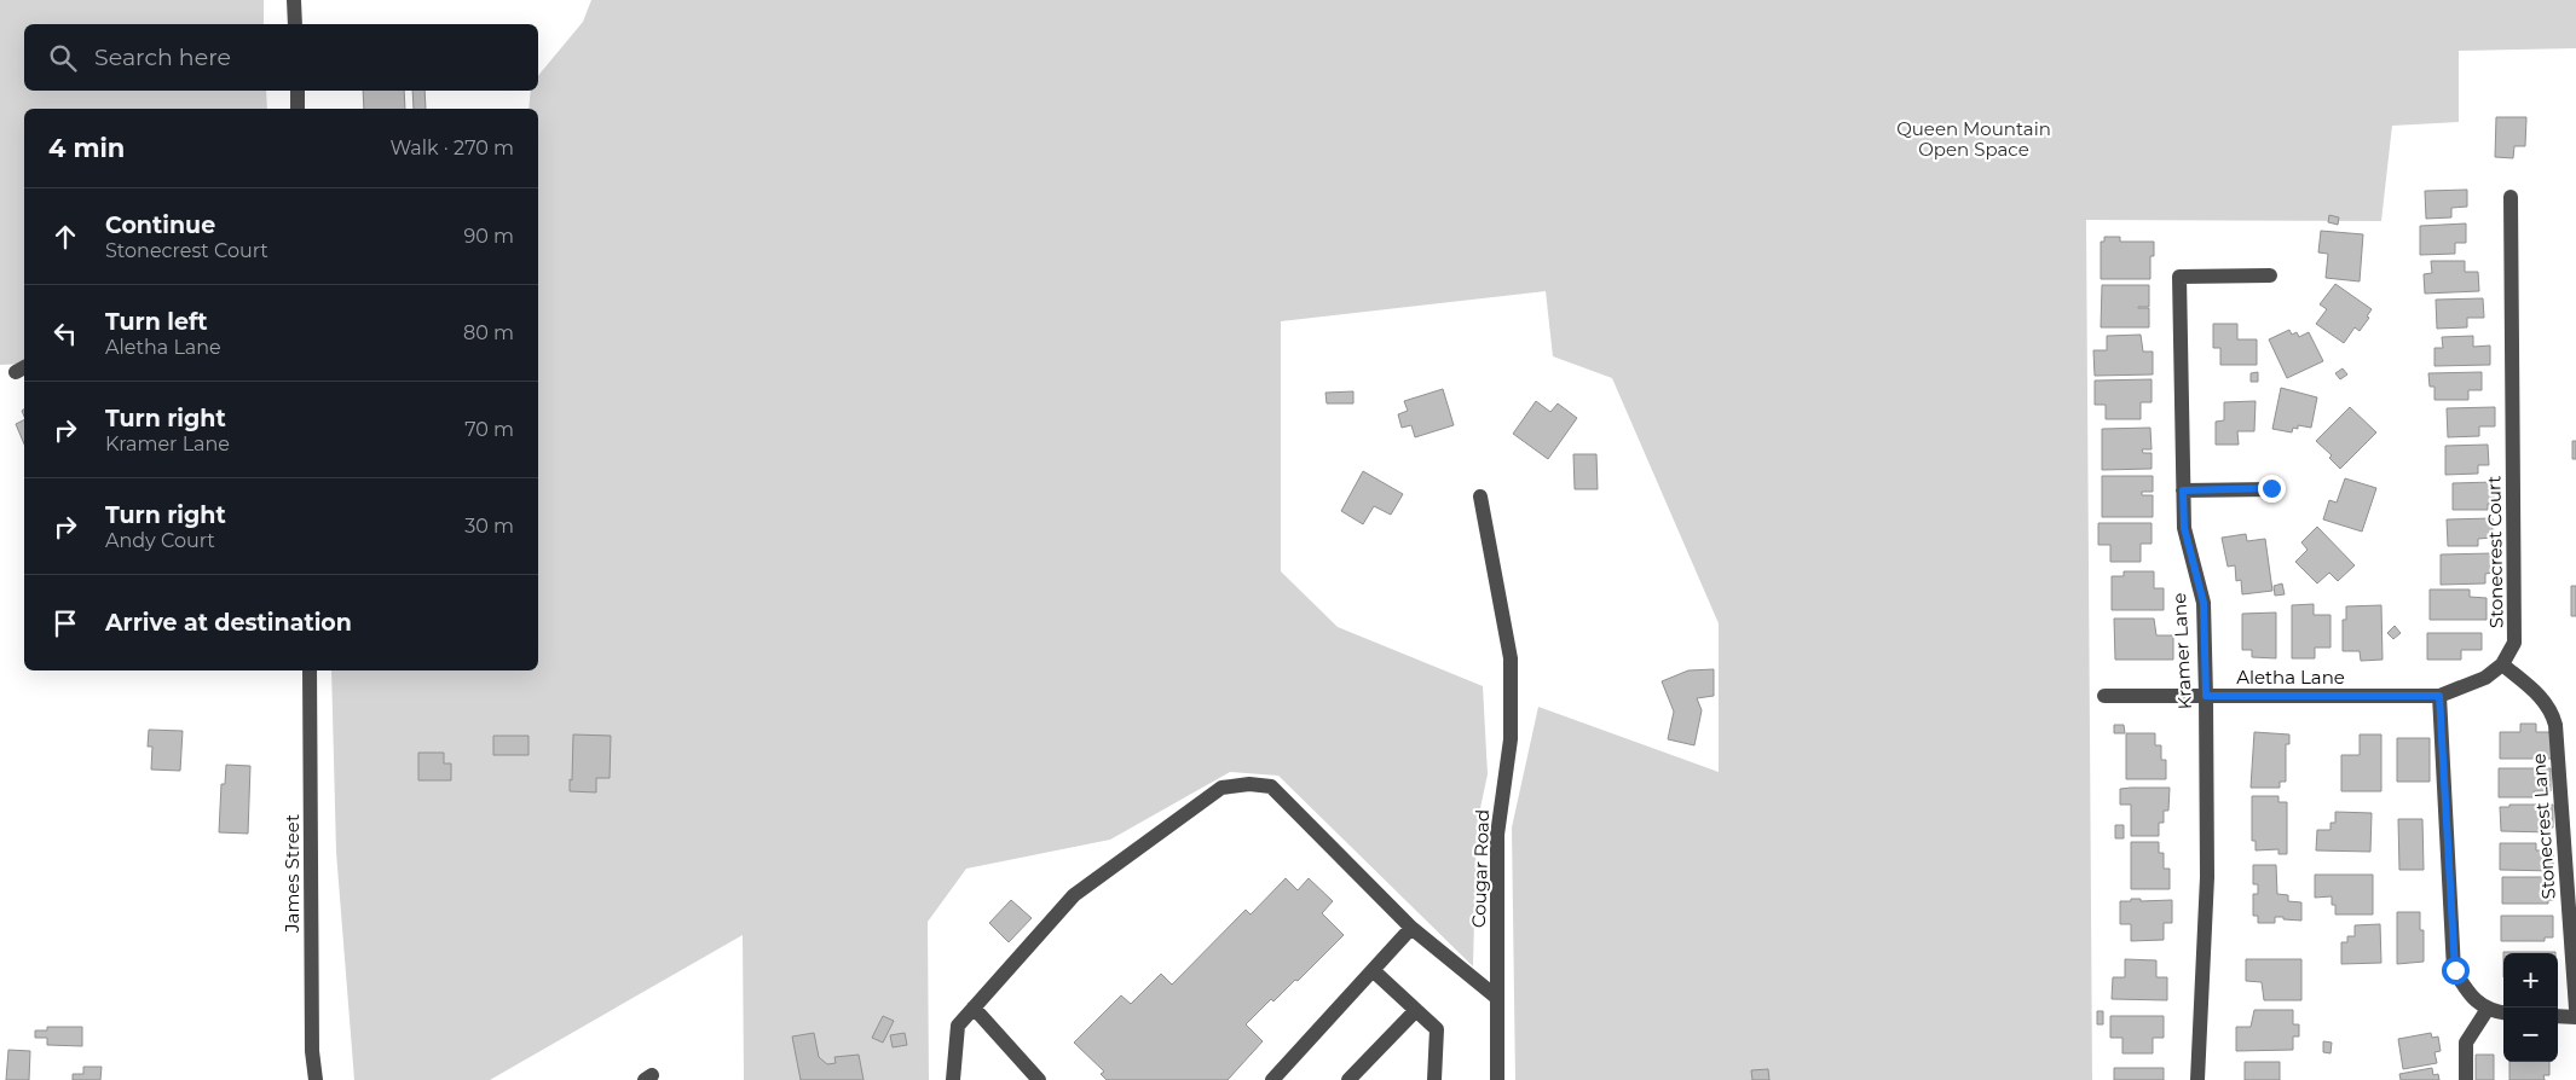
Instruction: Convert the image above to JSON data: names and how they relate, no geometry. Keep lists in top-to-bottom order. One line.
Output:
{"streets":{"street":["Stonecrest Court","Kramer Lane","Aletha Lane","Stonecrest Lane","Cougar Road","James Street"]},"crossings":[["Stonecrest Court","Stonecrest Lane"],["Kramer Lane","Aletha Lane"]],"parks":["Queen Mountain Open Space"],"page":{"search":"Search here","heading":["4 min","Walk · 270 m"],"list":[["Continue","Stonecrest Court","90 m"],["Turn left","Aletha Lane","80 m"],["Turn right","Kramer Lane","70 m"],["Turn right","Andy Court","30 m"],"Arrive at destination"],"map_buttons":["+","−"]}}
